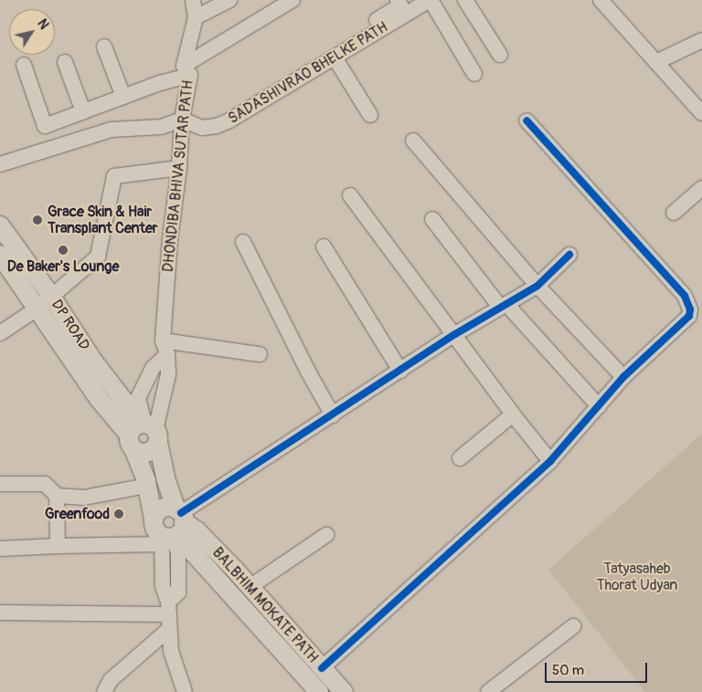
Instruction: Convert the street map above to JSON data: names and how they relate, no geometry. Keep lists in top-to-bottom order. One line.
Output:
{"streets":{"main road":["DP ROAD","BALBHIM MOKATE PATH"],"street":["SADASHIVRAO BHELKE PATH","DHONDIBA BHIVA SUTAR PATH"]},"crossings":[["SADASHIVRAO BHELKE PATH","DHONDIBA BHIVA SUTAR PATH"],["DHONDIBA BHIVA SUTAR PATH","DP ROAD"],["DHONDIBA BHIVA SUTAR PATH","BALBHIM MOKATE PATH"],["DP ROAD","BALBHIM MOKATE PATH"]],"parks":["Tatyasaheb Thorat Udyan"],"places":["Grace Skin & Hair Transplant Center","De Baker's Lounge","Greenfood"],"scale_bar":"50 m","north":"top right"}
